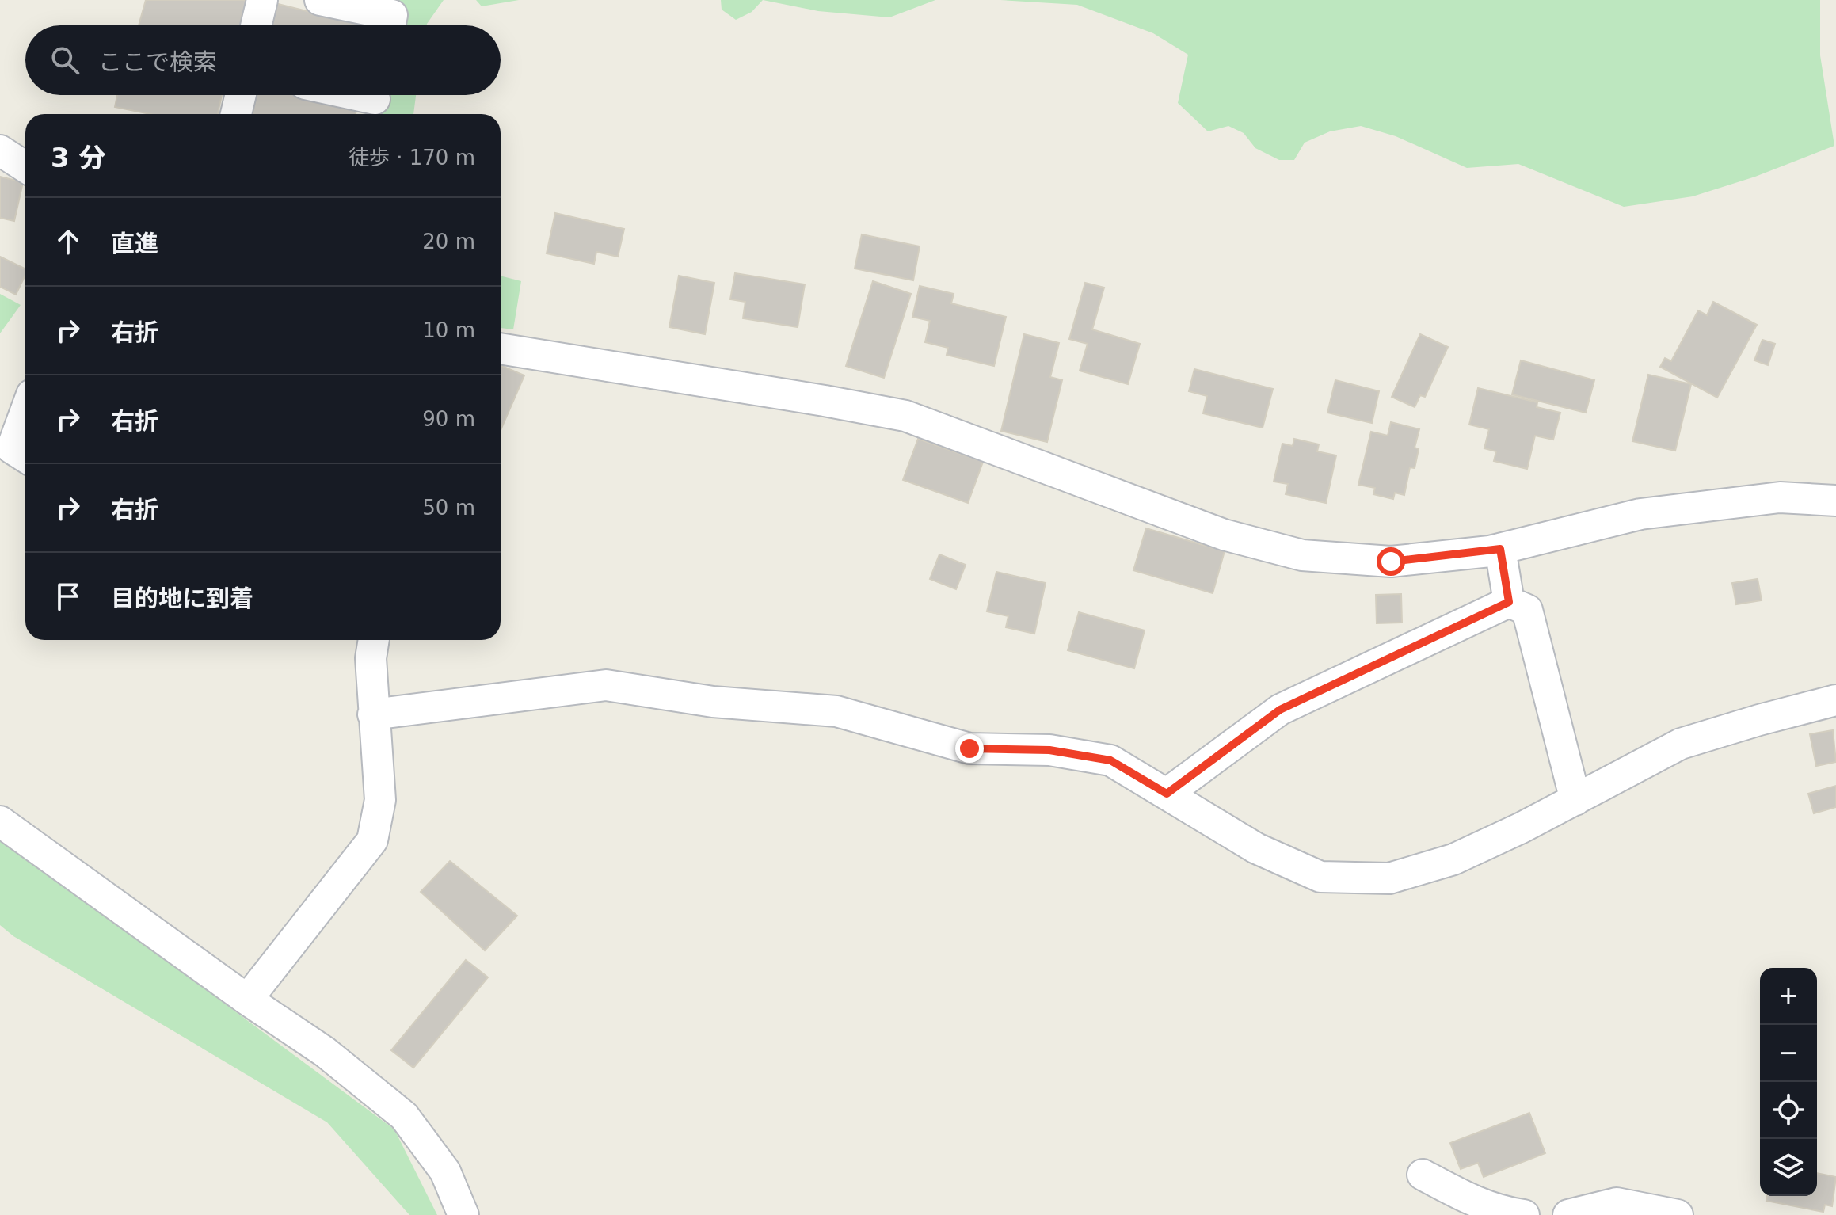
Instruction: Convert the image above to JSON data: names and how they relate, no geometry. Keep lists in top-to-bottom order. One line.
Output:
{"page":{"search":"ここで検索","heading":["3 分","徒歩 · 170 m"],"list":[["直進","20 m"],["右折","10 m"],["右折","90 m"],["右折","50 m"],"目的地に到着"],"map_buttons":["+","−"]}}
